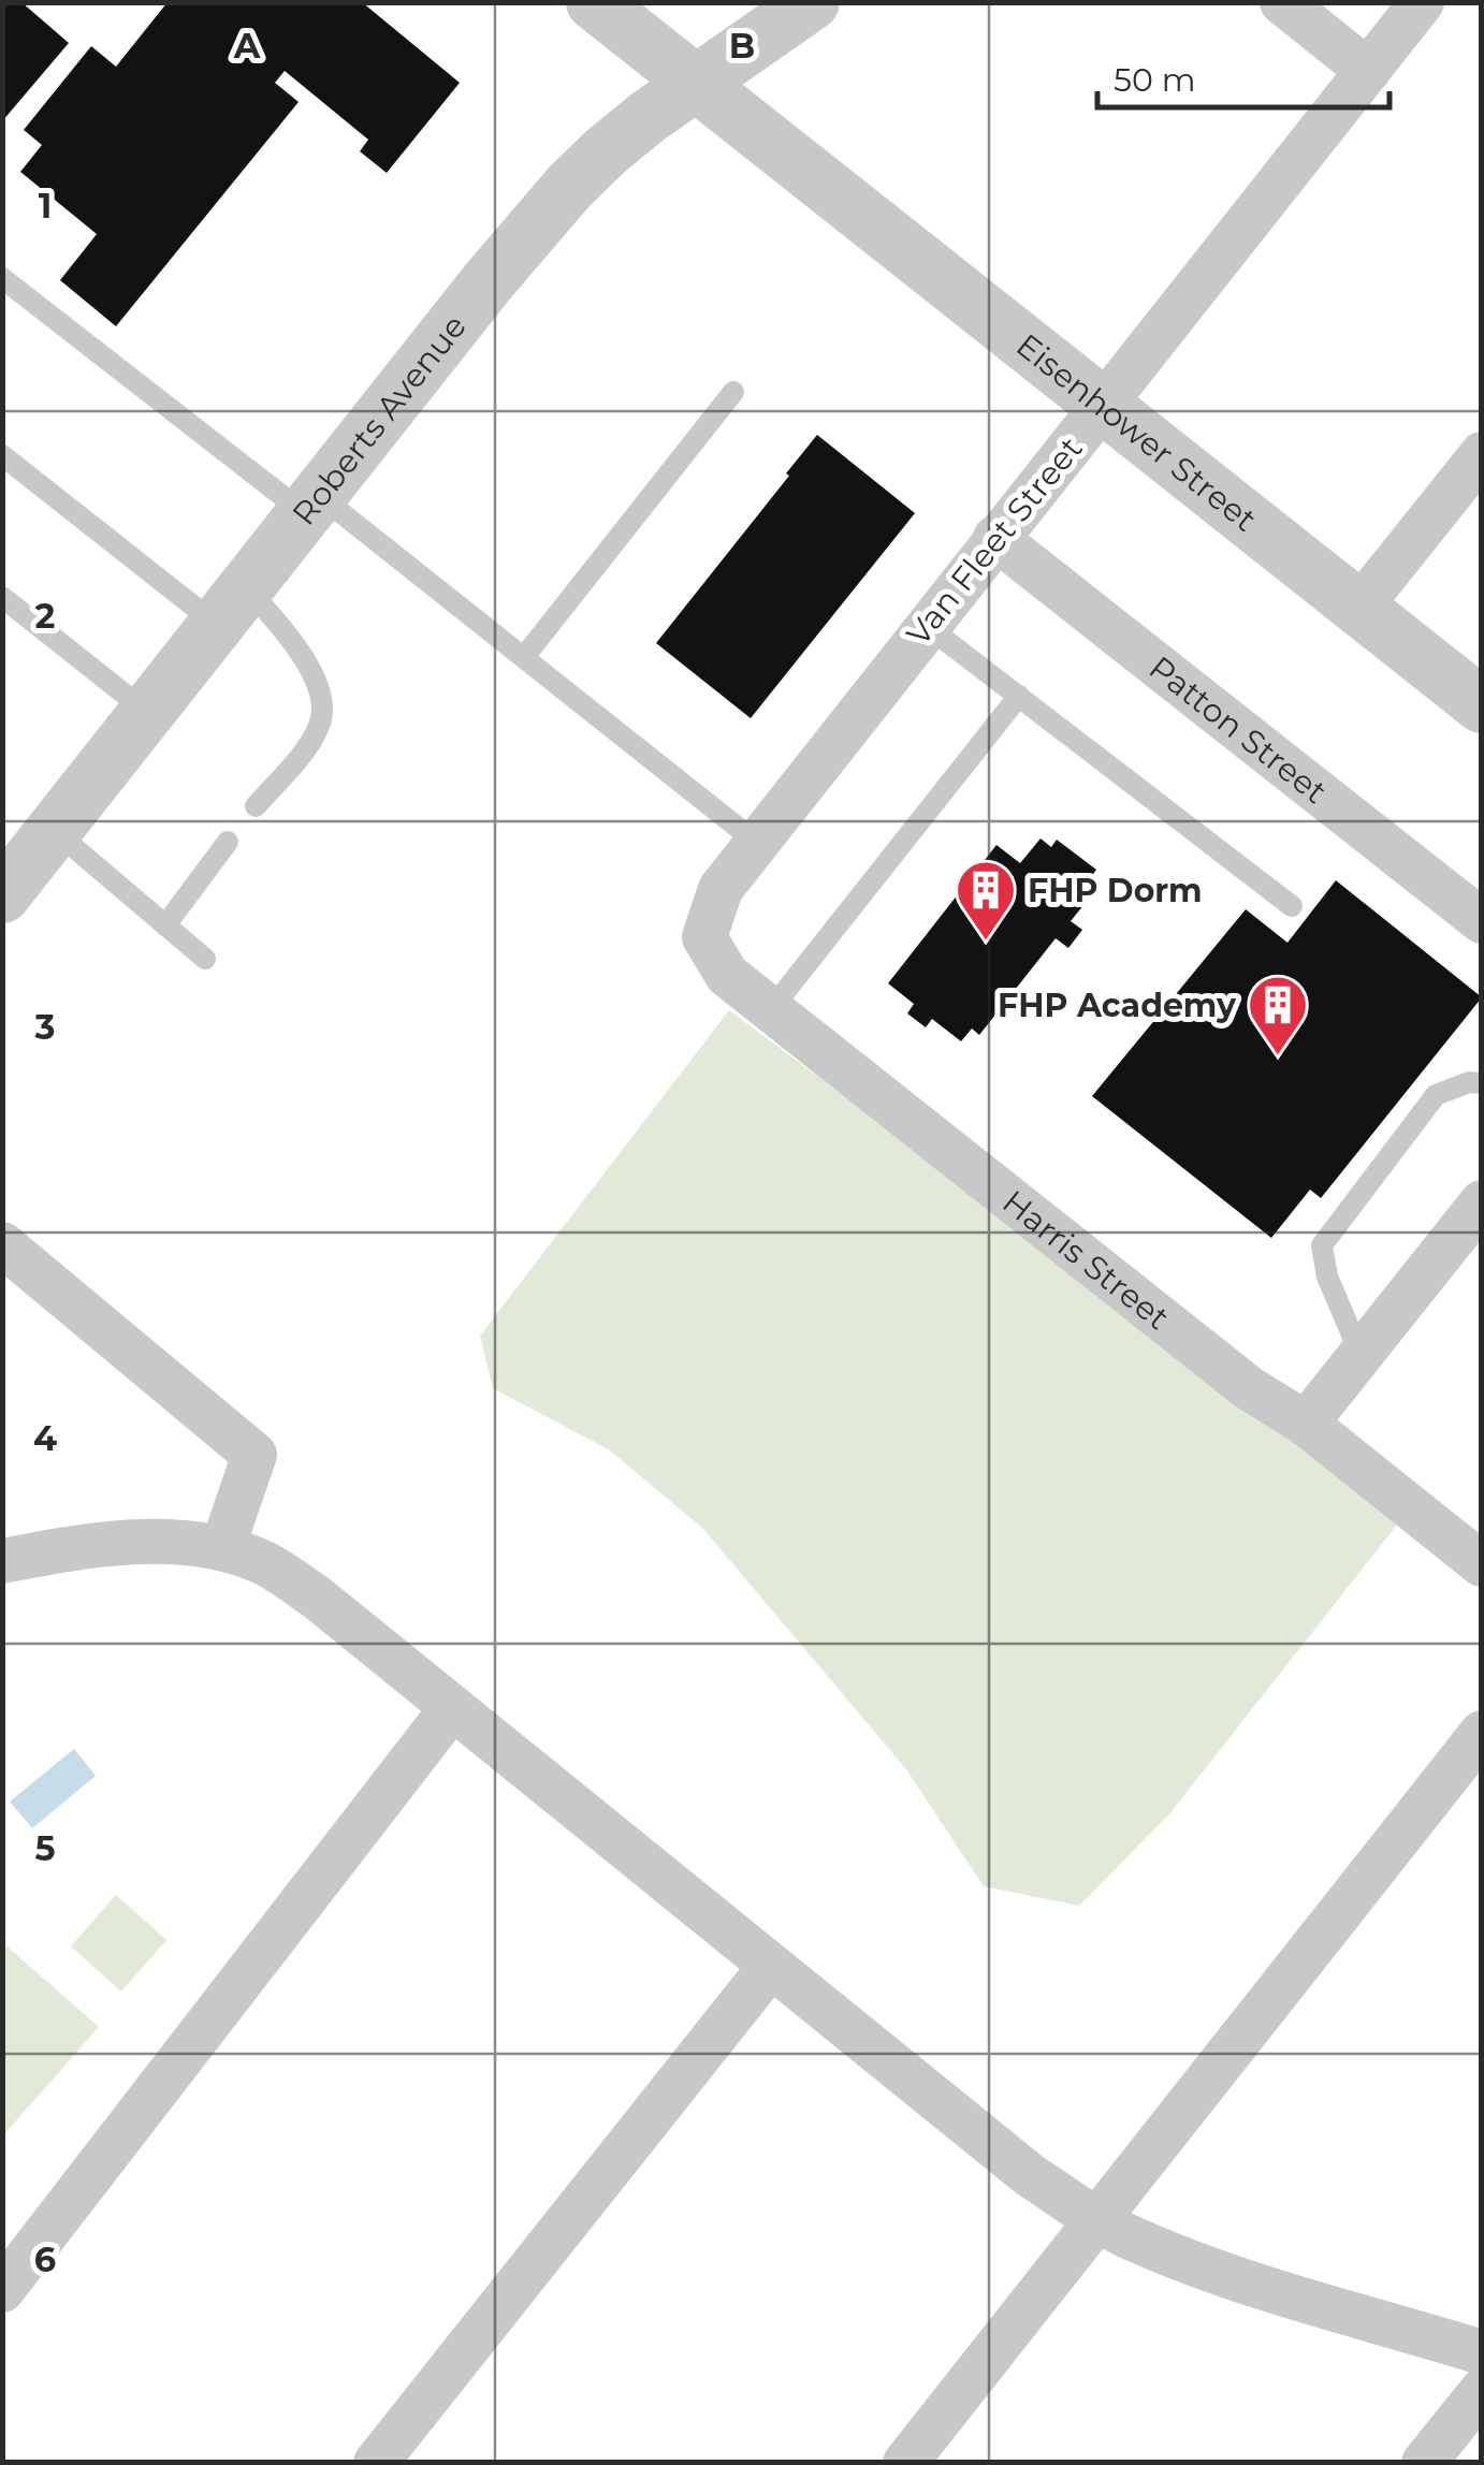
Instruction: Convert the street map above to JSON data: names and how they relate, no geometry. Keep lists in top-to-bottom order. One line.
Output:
{"streets":{"street":["Roberts Avenue","Eisenhower Street","Van Fleet Street","Patton Street","Harris Street"]},"crossings":[["Roberts Avenue","Eisenhower Street"],["Eisenhower Street","Van Fleet Street"],["Van Fleet Street","Patton Street"],["Van Fleet Street","Harris Street"]],"places":{"building":["FHP Dorm","FHP Academy"]},"scale_bar":"50 m","grid":{"columns":["A","B"],"rows":["1","2","3","4","5","6"]}}
